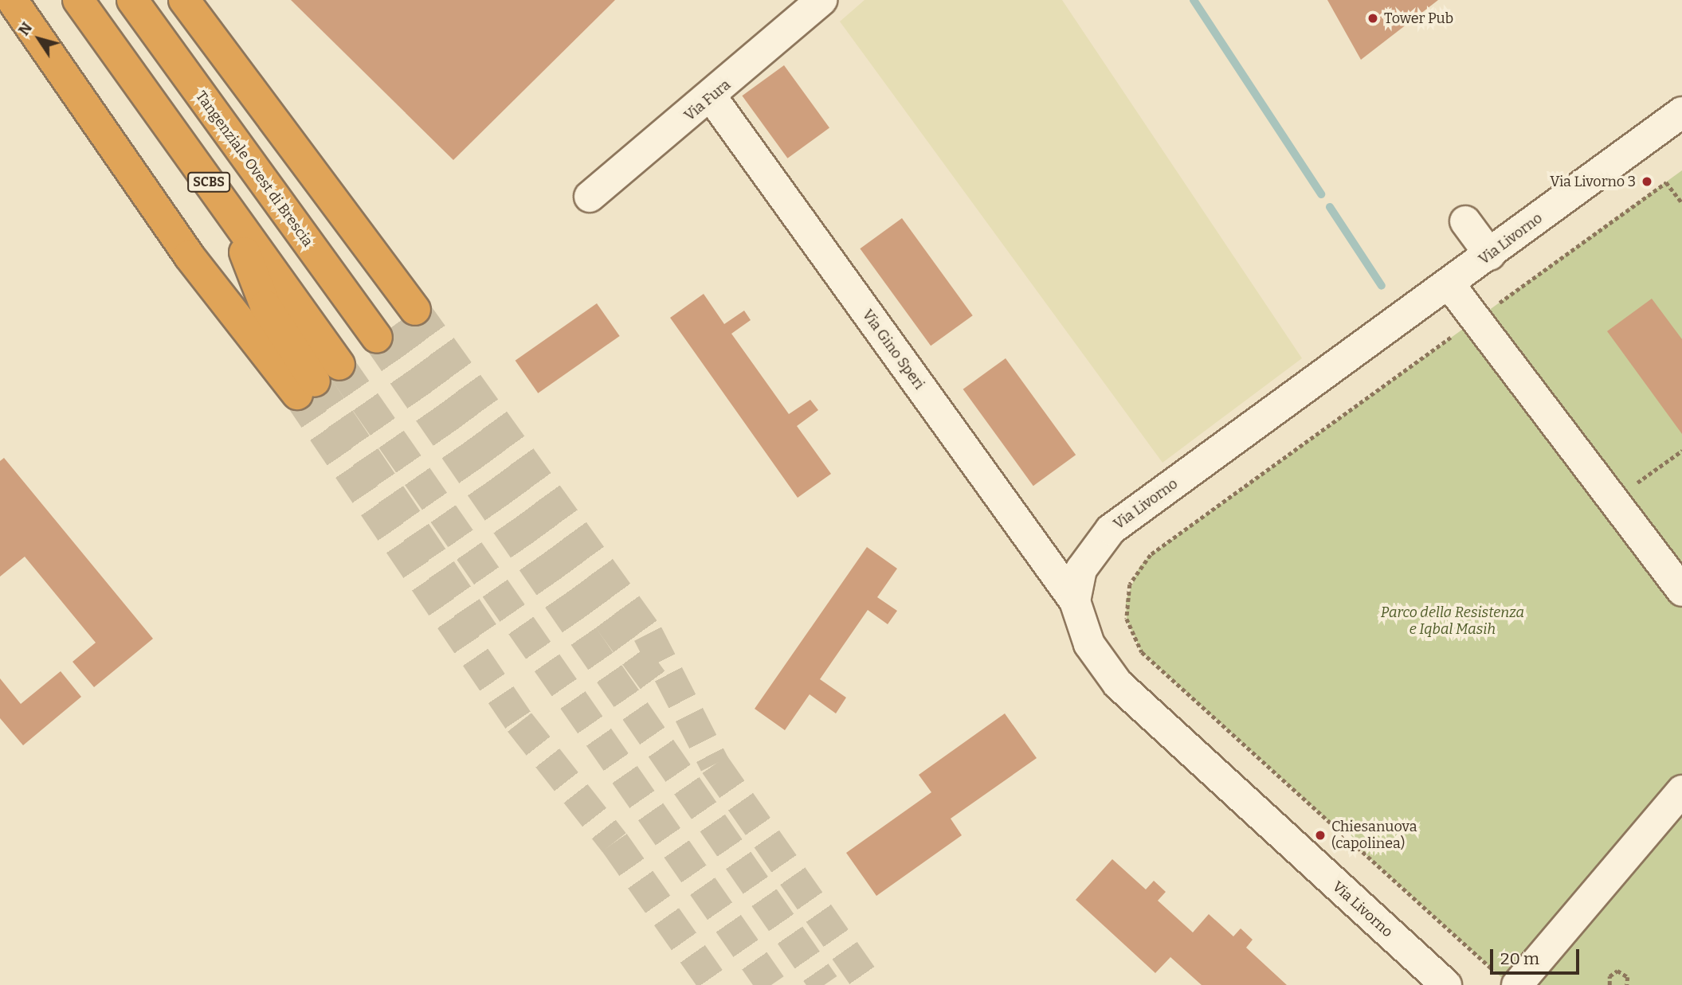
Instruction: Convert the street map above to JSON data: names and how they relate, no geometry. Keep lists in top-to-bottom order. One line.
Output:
{"streets":{"highway":["Tangenziale Ovest di Brescia","SCBS"],"street":["Via Fura","Via Livorno","Via Gino Speri"]},"crossings":[["Via Fura","Via Gino Speri"],["Via Livorno","Via Gino Speri"]],"parks":["Parco della Resistenza e Iqbal Masih"],"places":["Tower Pub","Via Livorno 3","Chiesanuova (capolinea)"],"scale_bar":"20 m","north":"top left"}
